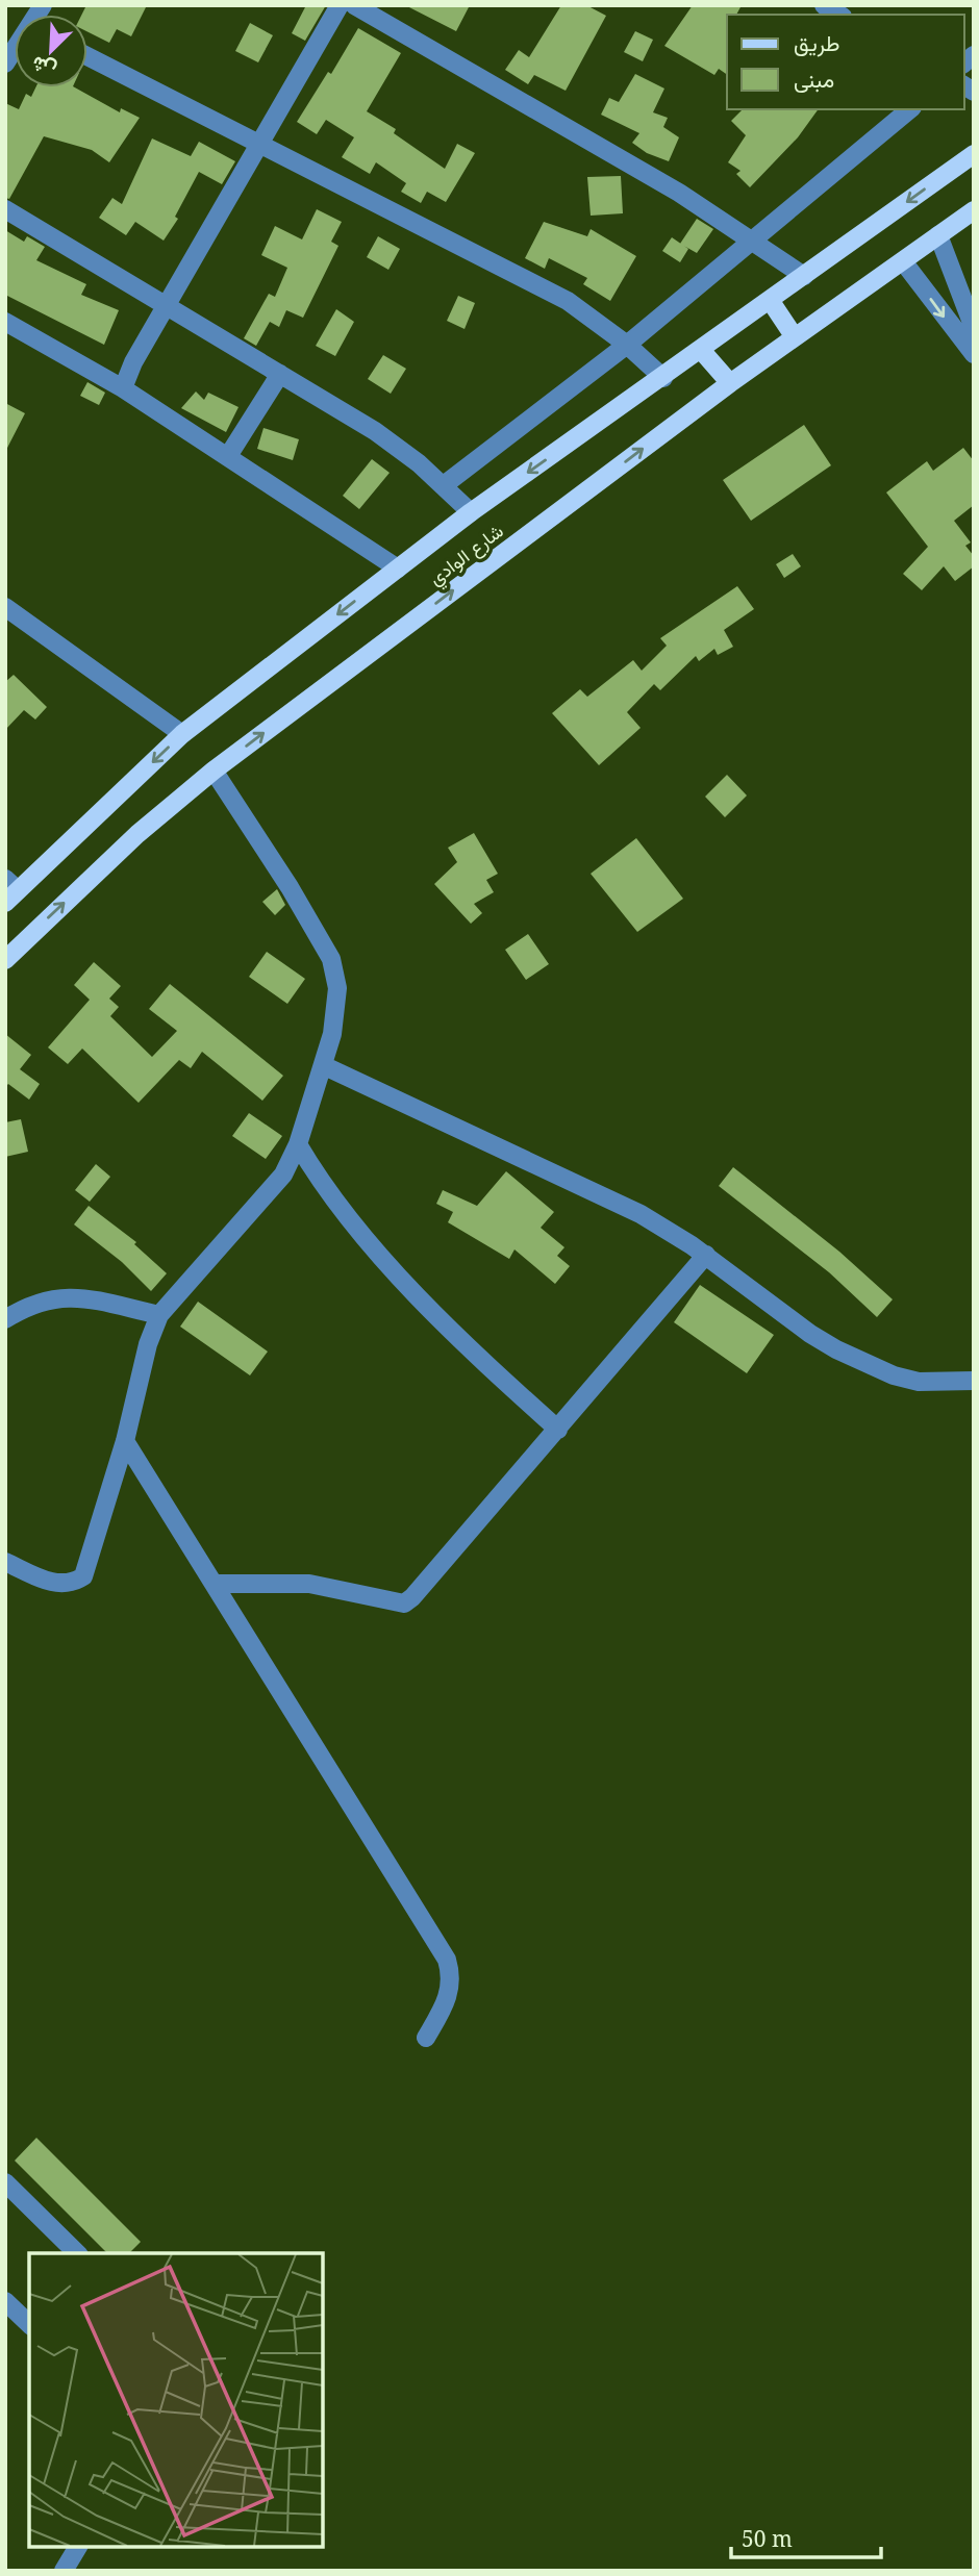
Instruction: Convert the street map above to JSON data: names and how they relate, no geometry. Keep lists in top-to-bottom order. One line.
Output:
{"streets":{"main road":["شارع الوادي"]},"legend":["طريق","مبنى"],"scale_bar":"50 m","north":"bottom left"}
